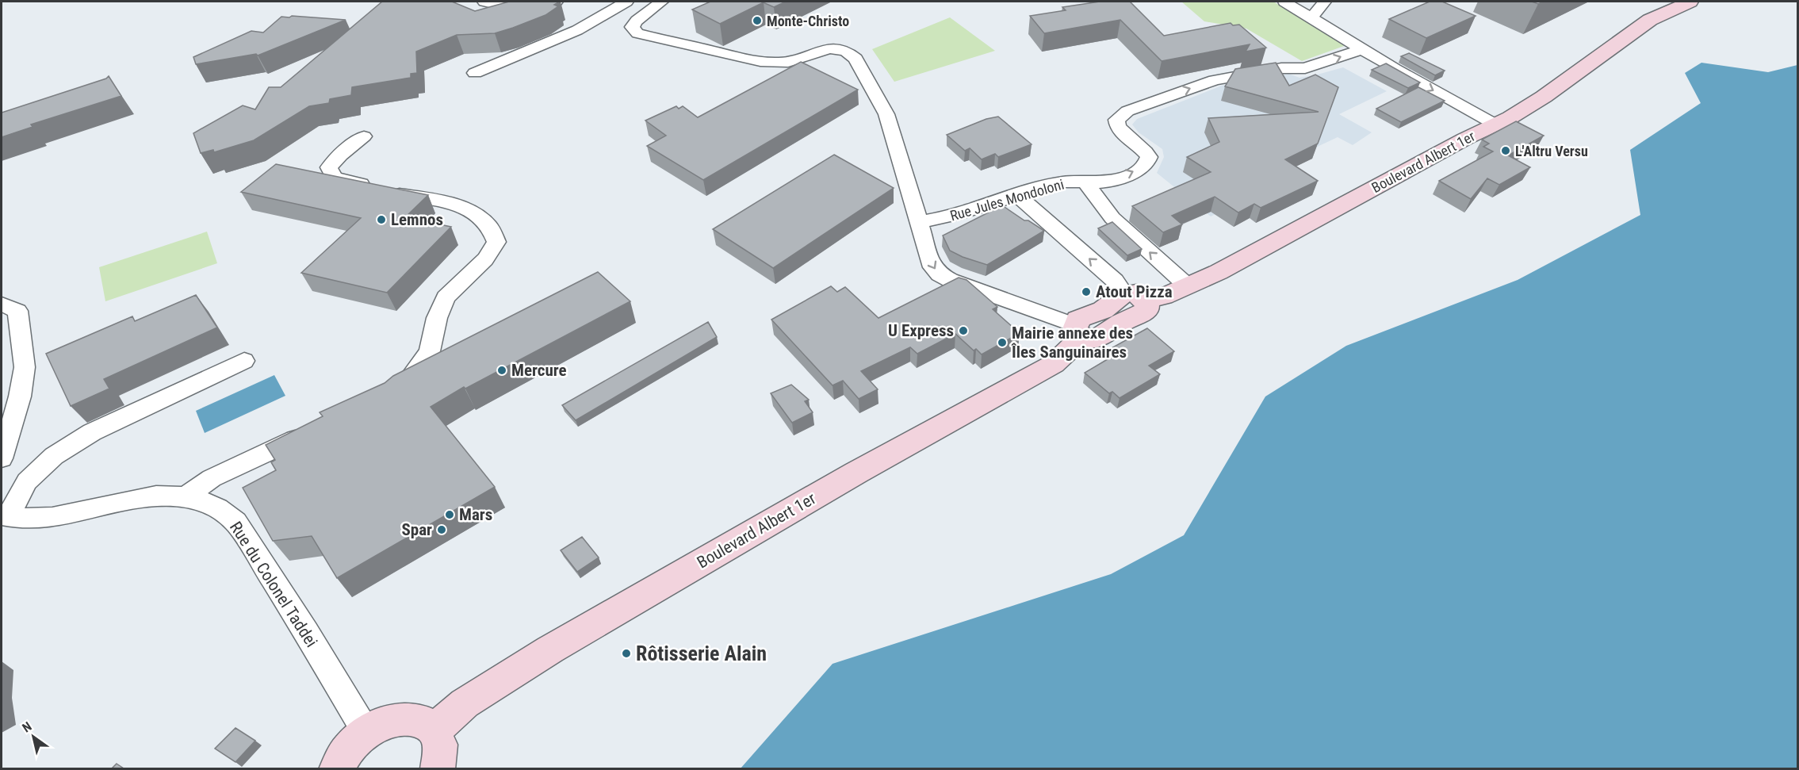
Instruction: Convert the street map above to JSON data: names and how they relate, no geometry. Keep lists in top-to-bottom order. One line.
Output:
{"streets":{"main road":["Boulevard Albert 1er"],"street":["Rue Jules Mondoloni","Rue du Colonel Taddei"]},"one_way":["Rue Jules Mondoloni"],"places":["Monte-Christo","L'Altru Versu","Lemnos","Atout Pizza","U Express","Mairie annexe des Îles Sanguinaires","Mercure","Mars","Spar","Rôtisserie Alain"],"north":"top left"}
